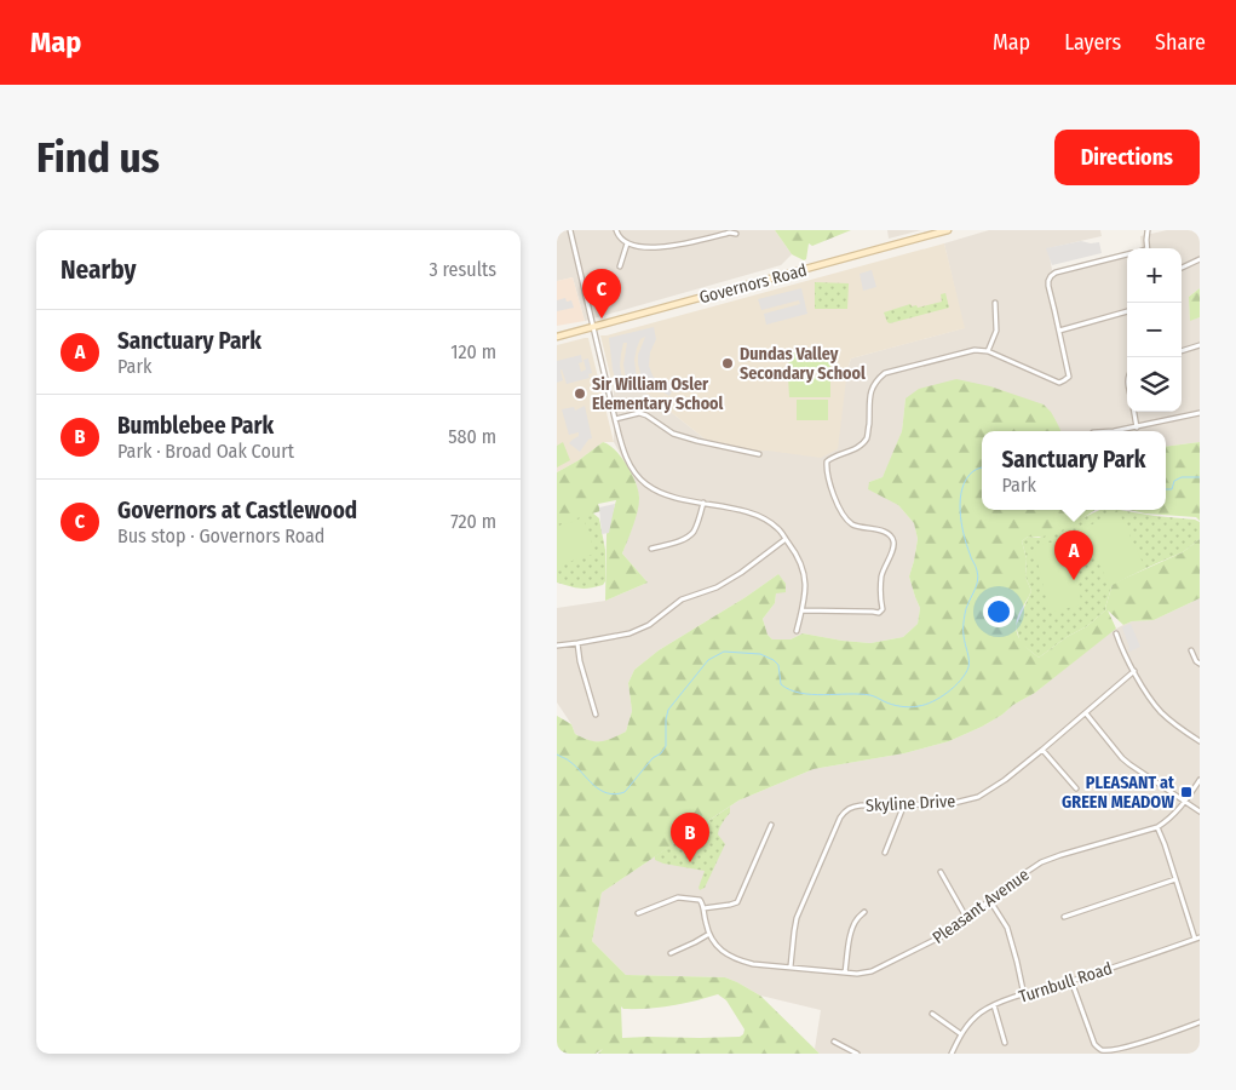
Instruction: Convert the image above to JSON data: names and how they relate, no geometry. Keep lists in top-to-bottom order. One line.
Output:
{"streets":{"main road":["Governors Road"],"street":["Skyline Drive","Pleasant Avenue","Turnbull Road"]},"crossings":[["Skyline Drive","Pleasant Avenue"]],"places":{"other":["Dundas Valley Secondary School","Sir William Osler Elementary School"],"transit":["PLEASANT at GREEN MEADOW"]},"page":{"header":"Map","nav":["Map","Layers","Share"],"buttons":"Directions","title":"Find us","heading":["Nearby","3 results"],"map_buttons":["+","−"],"pins":["C","A","B"],"list":[{"mark":"A","name":"Sanctuary Park","note":"Park","value":"120 m"},{"mark":"B","name":"Bumblebee Park","note":"Park · Broad Oak Court","value":"580 m"},{"mark":"C","name":"Governors at Castlewood","note":"Bus stop · Governors Road","value":"720 m"}],"popup":["Sanctuary Park","Park"]}}
